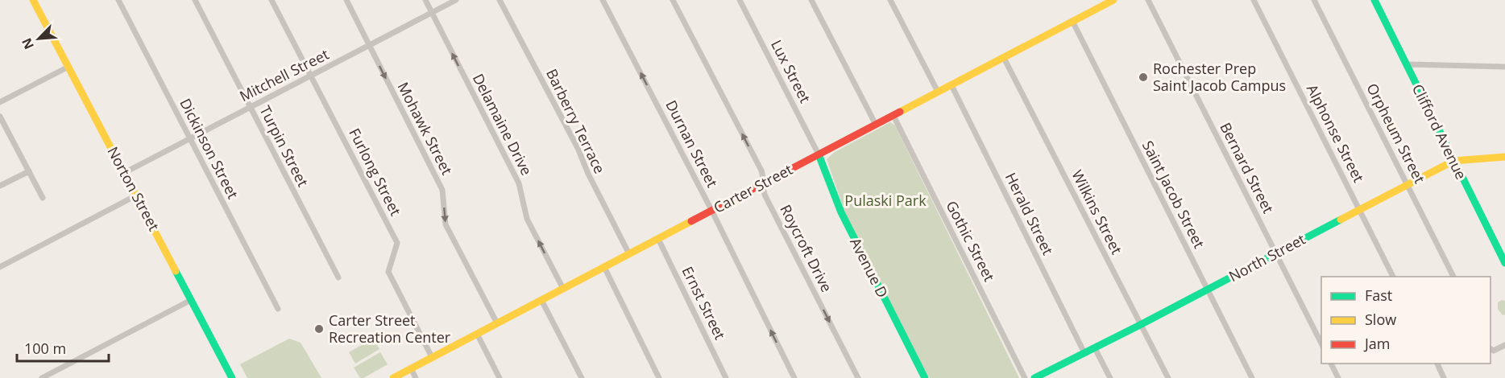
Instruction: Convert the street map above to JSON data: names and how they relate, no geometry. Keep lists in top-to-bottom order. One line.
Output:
{"streets":{"main road":["Clifford Avenue","Norton Street","Carter Street","North Street","Avenue D"],"street":["Lux Street","Mitchell Street","Barberry Terrace","Delamaine Drive","Mohawk Street","Alphonse Street","Orpheum Street","Durnan Street","Turpin Street","Dickinson Street","Bernard Street","Furlong Street","Saint Jacob Street","Wilkins Street","Herald Street","Gothic Street","Roycroft Drive","Ernst Street"]},"crossings":[["Lux Street","Carter Street"],["Lux Street","Avenue D"],["Mitchell Street","Delamaine Drive"],["Mitchell Street","Mohawk Street"],["Mitchell Street","Turpin Street"],["Mitchell Street","Dickinson Street"],["Mitchell Street","Furlong Street"],["Mitchell Street","Norton Street"],["Barberry Terrace","Carter Street"],["Delamaine Drive","Carter Street"],["Mohawk Street","Carter Street"],["Clifford Avenue","North Street"],["Alphonse Street","North Street"],["Orpheum Street","North Street"],["Durnan Street","Carter Street"],["Bernard Street","North Street"],["Furlong Street","Carter Street"],["Carter Street","Saint Jacob Street"],["Carter Street","Wilkins Street"],["Carter Street","Herald Street"],["Carter Street","Gothic Street"],["Carter Street","Roycroft Drive"],["Carter Street","Avenue D"],["Carter Street","Ernst Street"],["Saint Jacob Street","North Street"],["Wilkins Street","North Street"],["Herald Street","North Street"]],"one_way":["Delamaine Drive","Mohawk Street","Durnan Street"],"parks":["Pulaski Park"],"places":["Rochester Prep Saint Jacob Campus","Carter Street Recreation Center"],"legend":["Fast","Slow","Jam"],"scale_bar":"100 m","north":"bottom left"}
